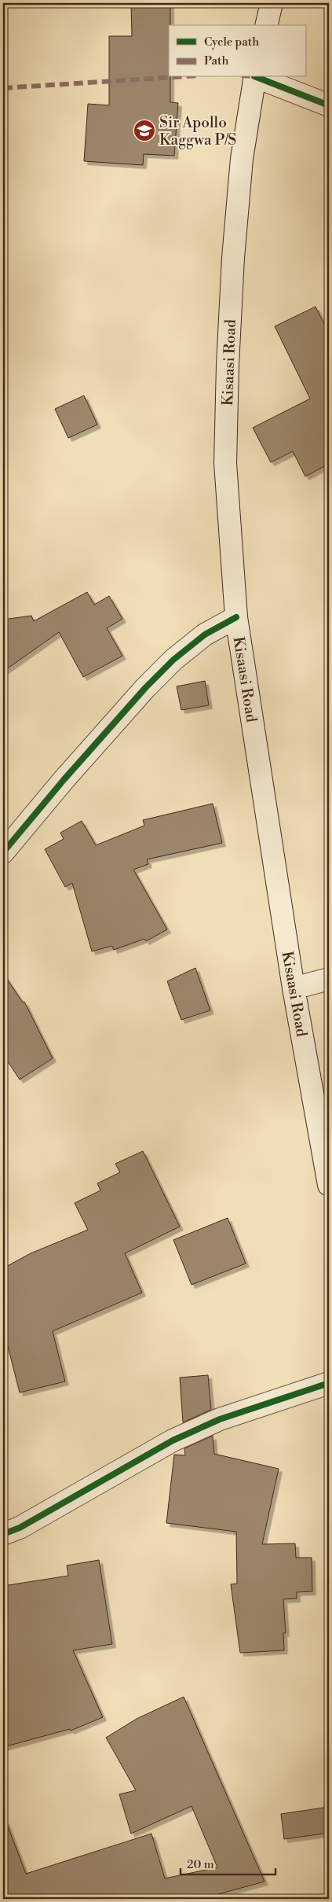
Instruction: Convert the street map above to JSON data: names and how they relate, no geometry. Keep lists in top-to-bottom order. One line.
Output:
{"streets":{"main road":["Kisaasi Road"]},"places":{"school or university":["Sir Apollo Kaggwa P/S"]},"legend":["Cycle path","Path"],"scale_bar":"20 m"}
